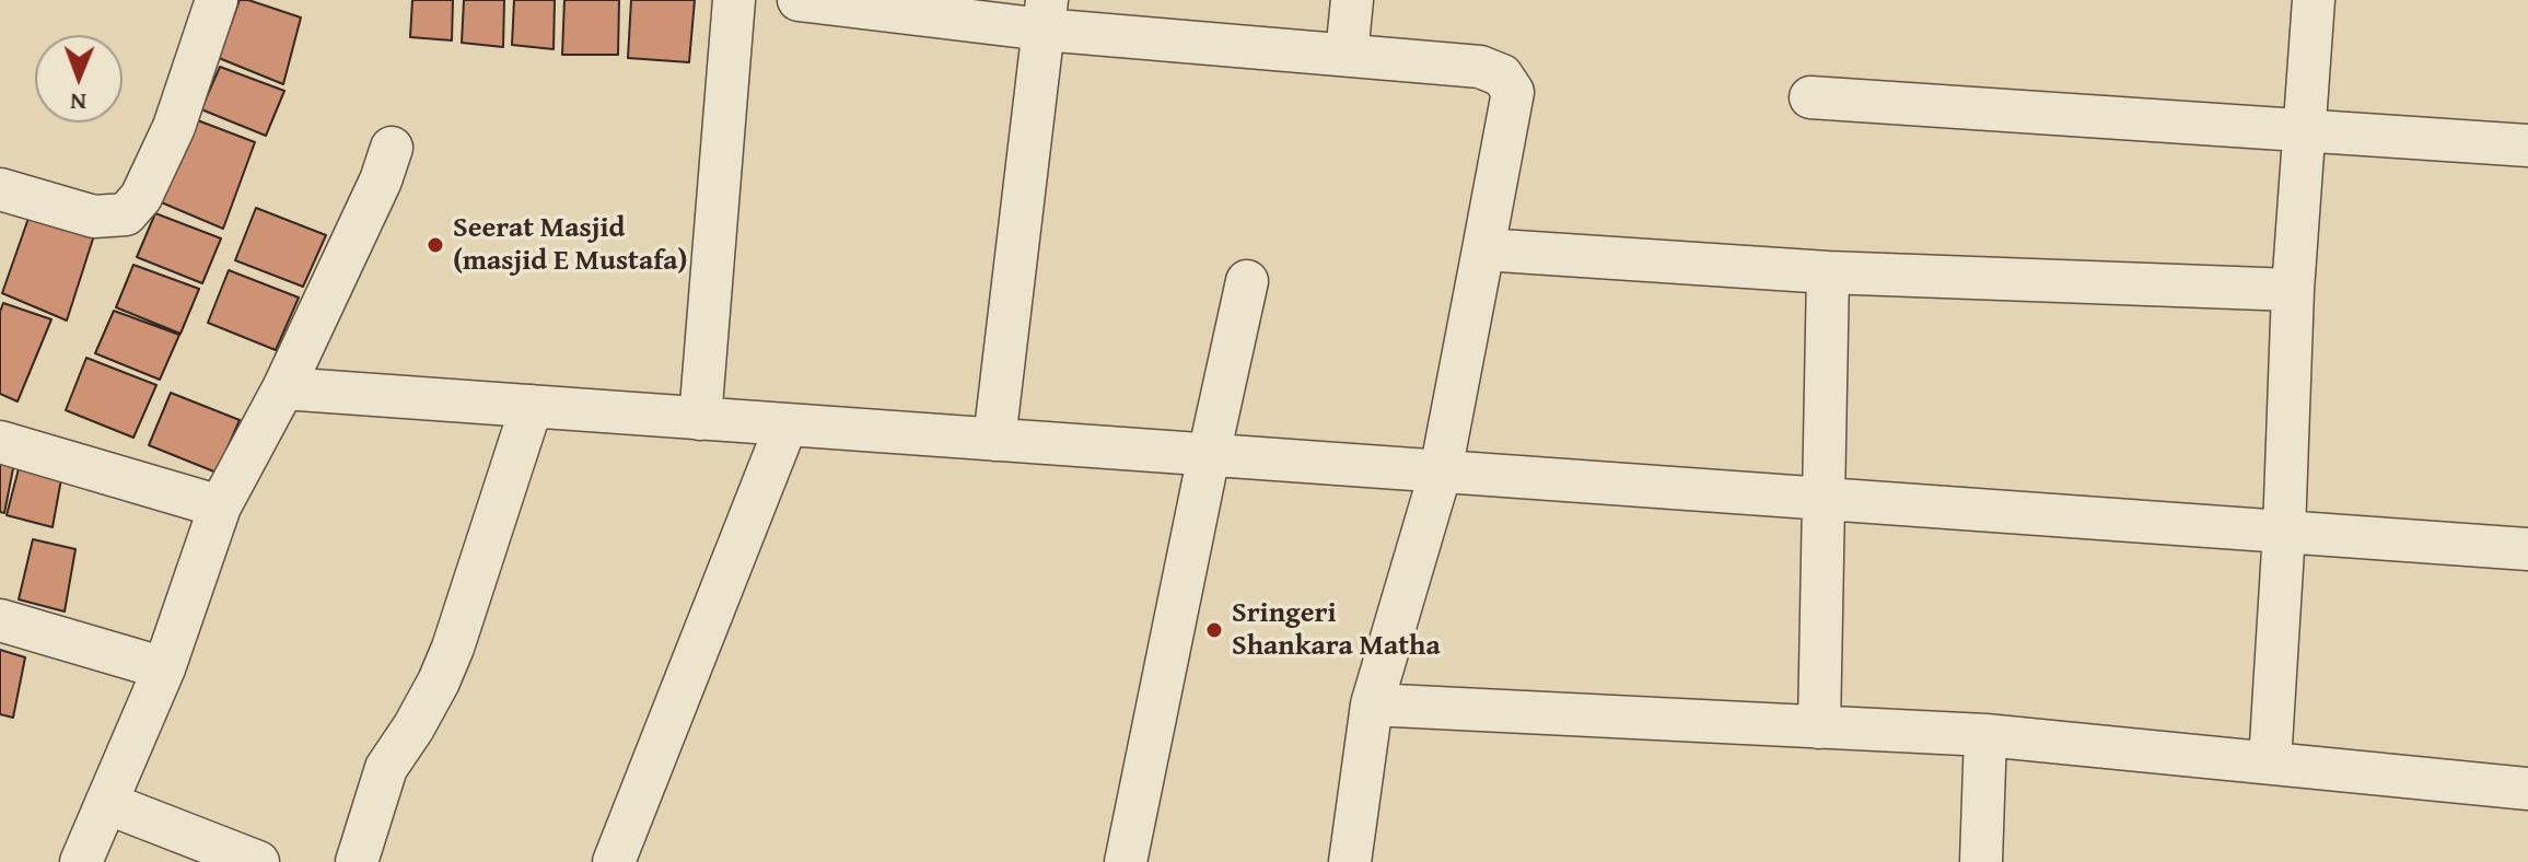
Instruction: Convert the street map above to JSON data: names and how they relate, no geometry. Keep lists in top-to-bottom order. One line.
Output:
{"places":["Seerat Masjid (masjid E Mustafa)","Sringeri Shankara Matha"],"north":"bottom"}
